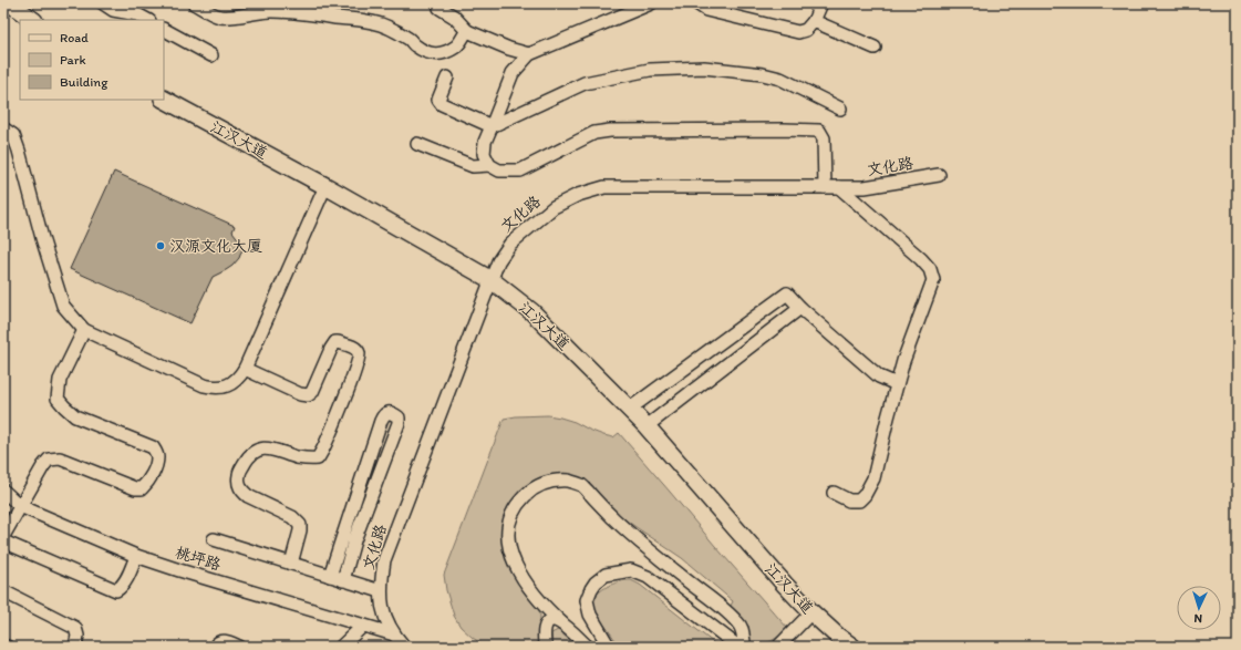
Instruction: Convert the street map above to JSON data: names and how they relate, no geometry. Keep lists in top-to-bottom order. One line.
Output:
{"streets":{"main road":["江汉大道"],"street":["文化路","桃坪路"]},"crossings":[["江汉大道","文化路"],["文化路","桃坪路"]],"places":["汉源文化大厦"],"legend":["Road","Park","Building"],"north":"bottom"}
